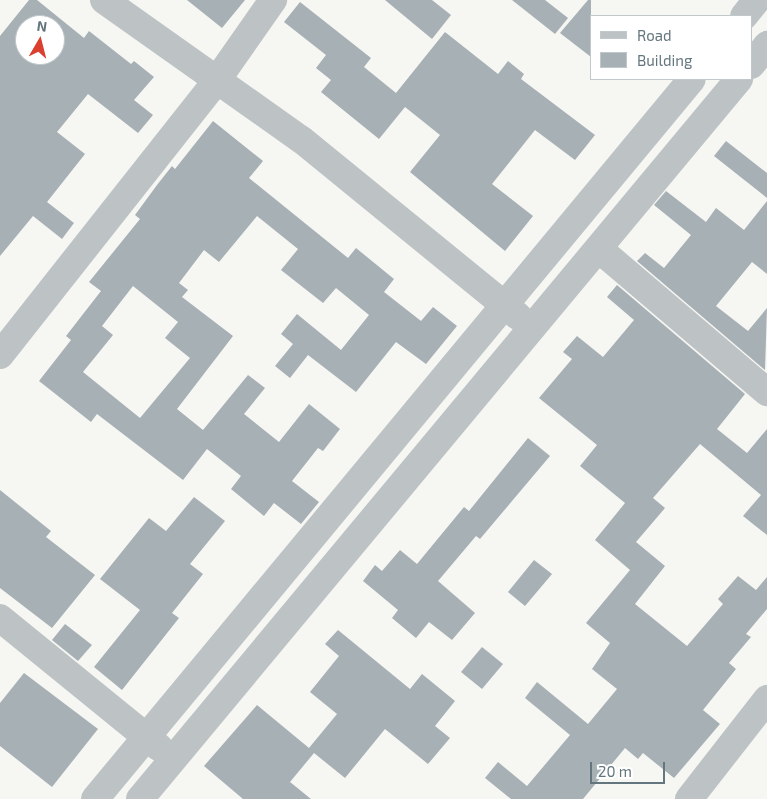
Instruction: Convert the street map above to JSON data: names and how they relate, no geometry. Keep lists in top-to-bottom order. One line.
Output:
{"legend":["Road","Building"],"scale_bar":"20 m","north":"top"}
